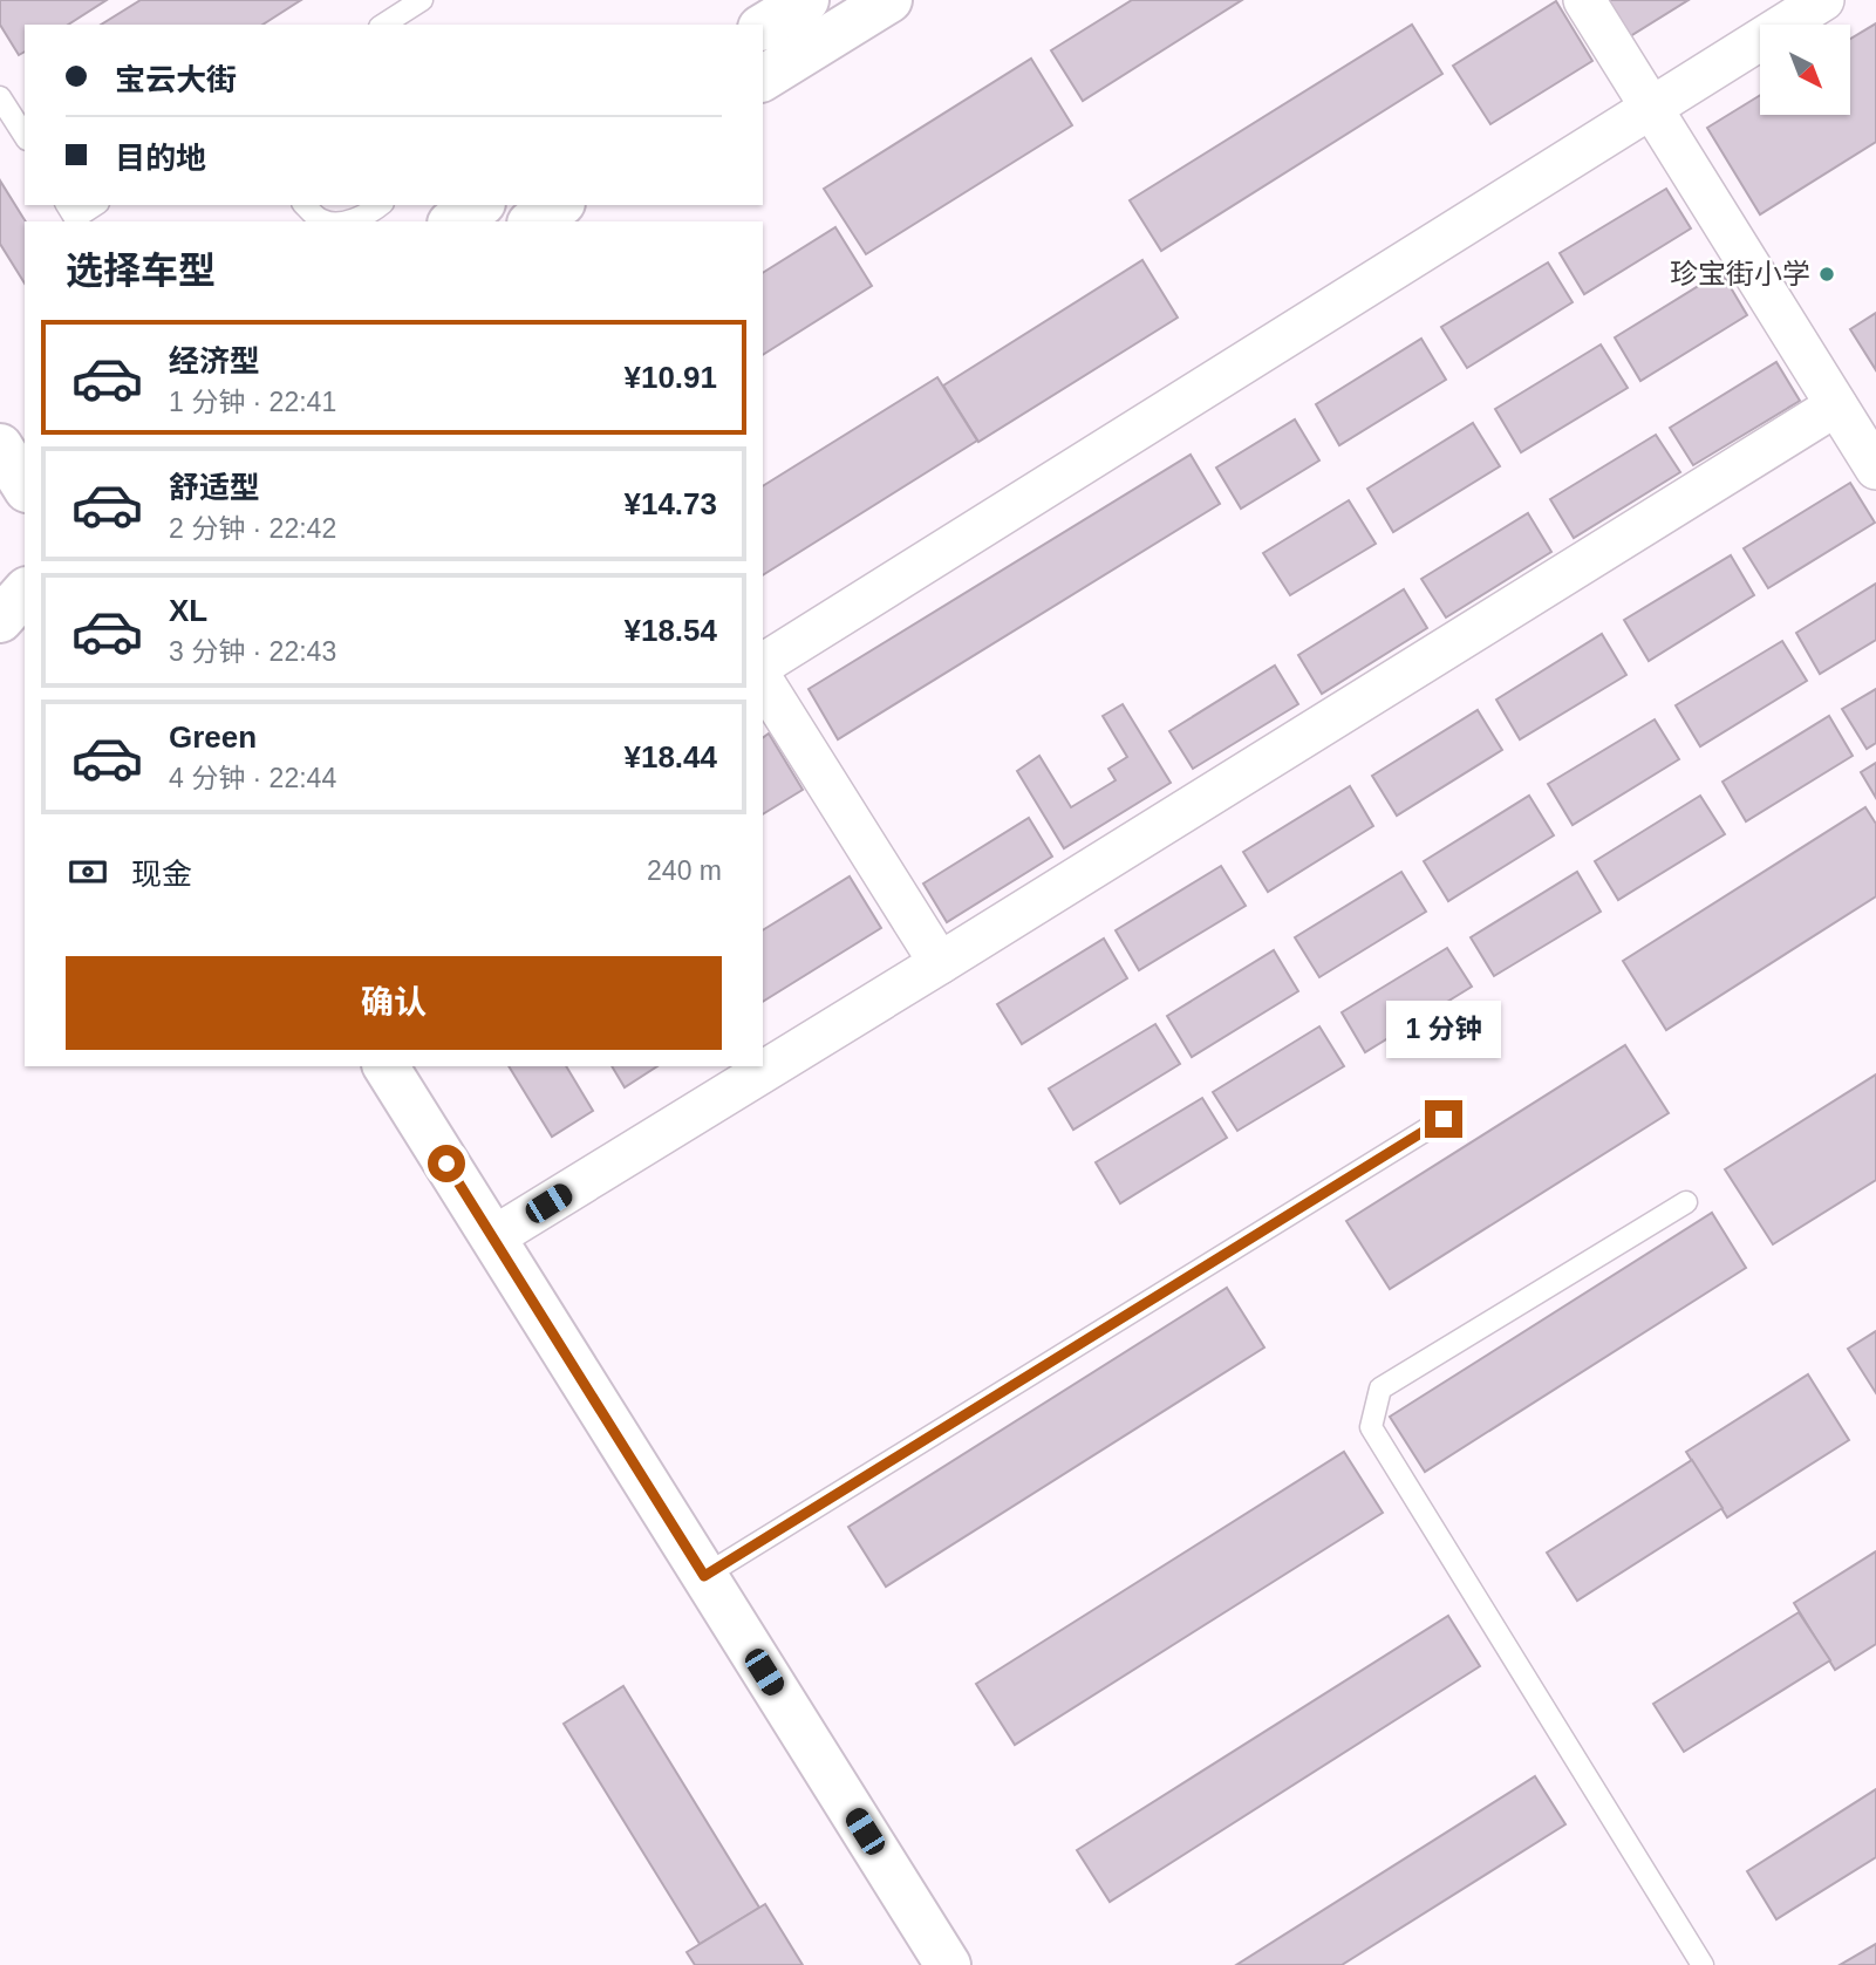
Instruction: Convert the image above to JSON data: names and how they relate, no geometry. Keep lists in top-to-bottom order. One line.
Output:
{"places":["珍宝街小学"],"north":"bottom right","page":{"banner":["宝云大街","目的地"],"heading":"选择车型","list":[{"name":"经济型","note":"1 分钟 · 22:41","value":"¥10.91"},{"name":"舒适型","note":"2 分钟 · 22:42","value":"¥14.73"},{"name":"XL","note":"3 分钟 · 22:43","value":"¥18.54"},{"name":"Green","note":"4 分钟 · 22:44","value":"¥18.44"}],"pay":["现金","240 m"],"buttons":"确认","bubble":"1 分钟"}}
